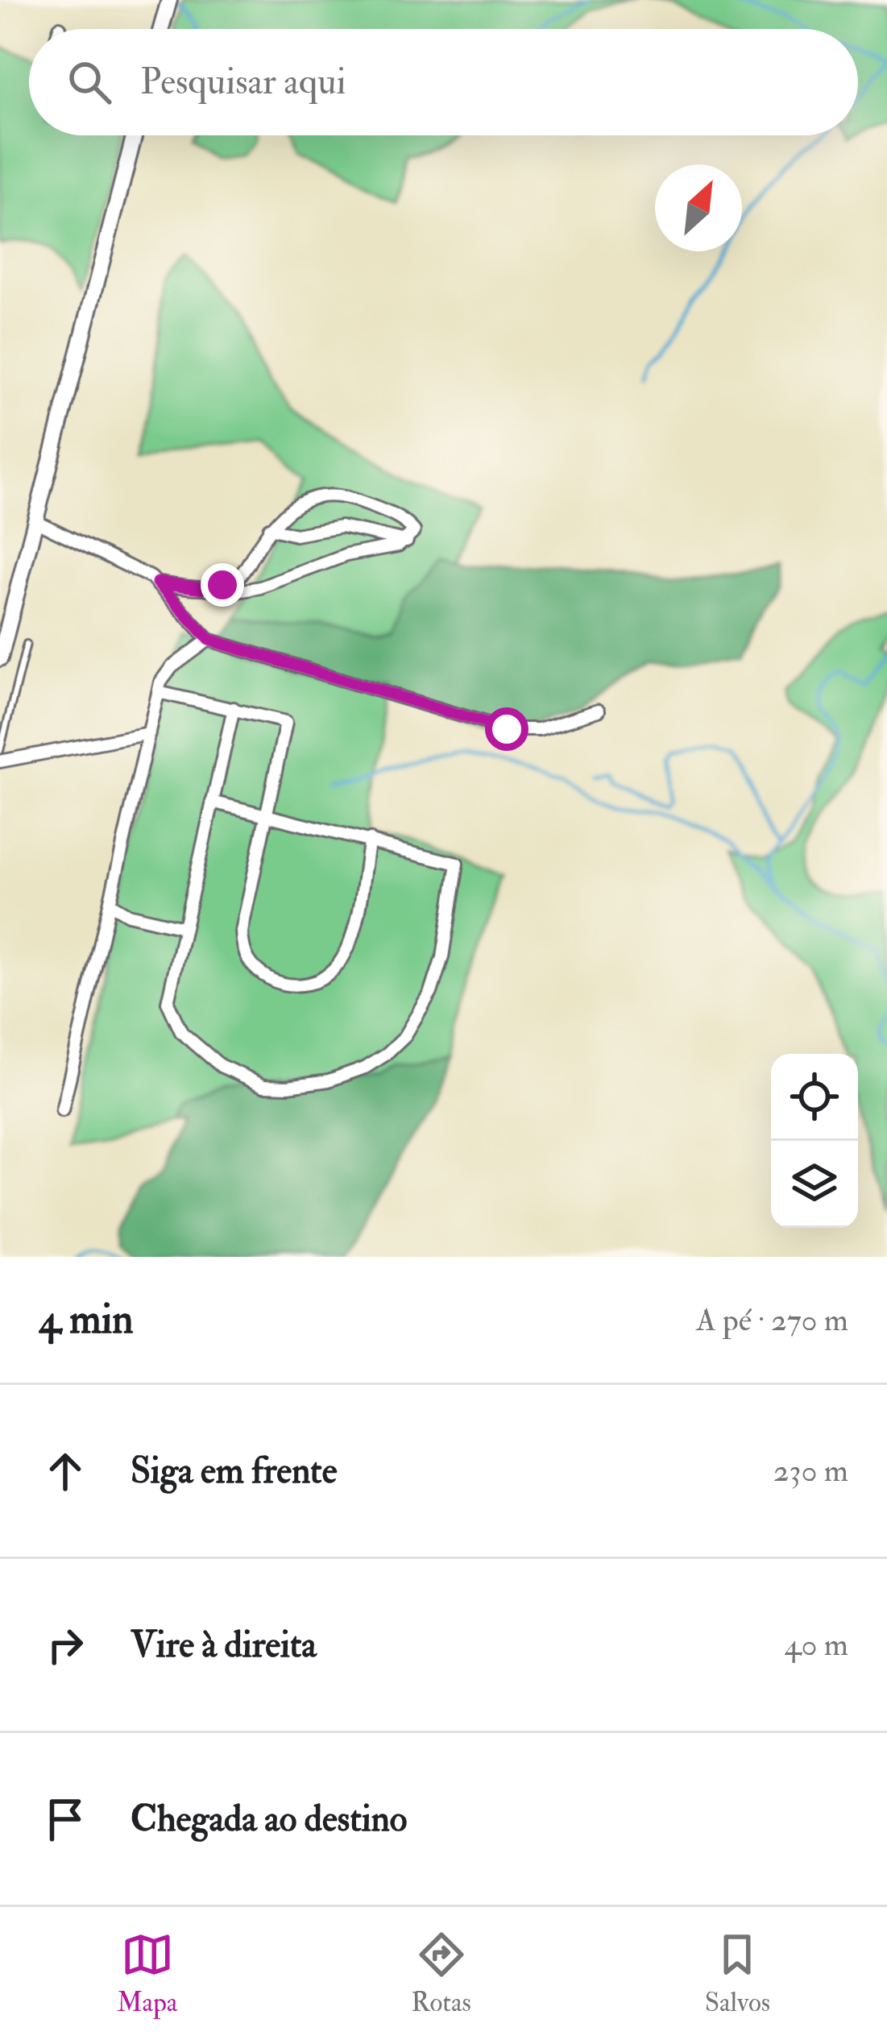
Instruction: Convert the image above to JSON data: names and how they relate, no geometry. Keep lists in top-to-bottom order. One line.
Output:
{"north":"top right","page":{"search":"Pesquisar aqui","heading":["4 min","A pé · 270 m"],"list":[["Siga em frente","230 m"],["Vire à direita","40 m"],"Chegada ao destino"],"nav":["Mapa","Rotas","Salvos"]}}
